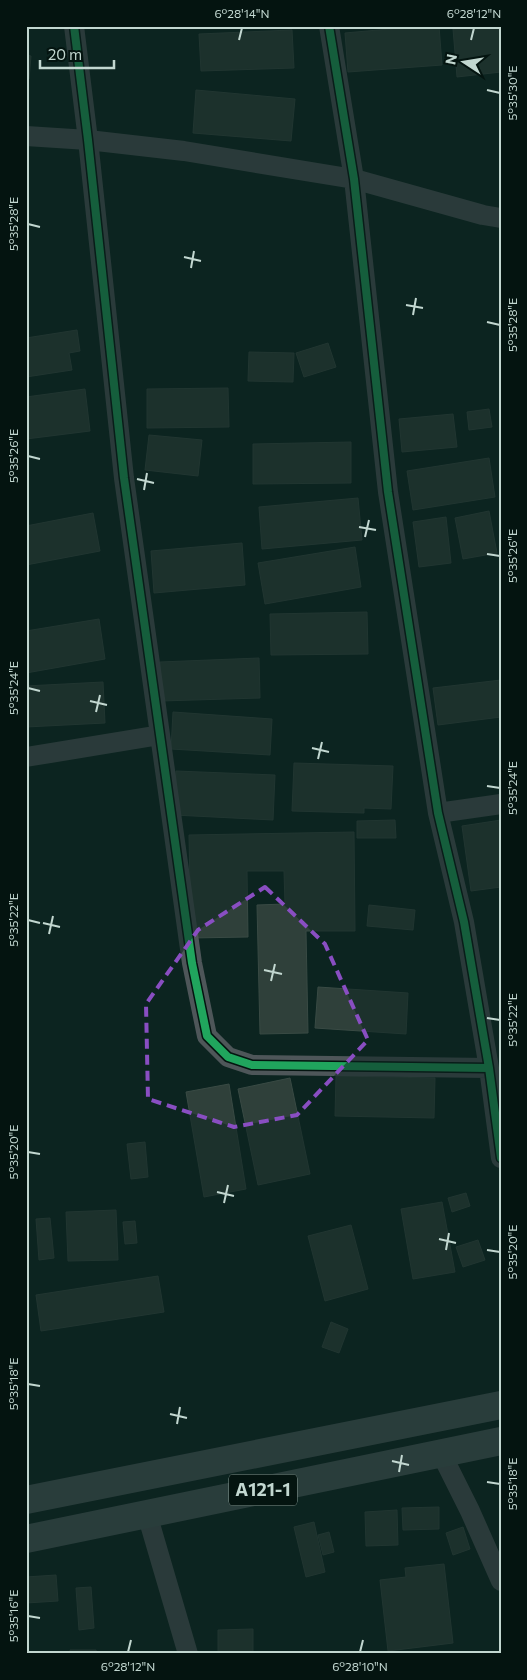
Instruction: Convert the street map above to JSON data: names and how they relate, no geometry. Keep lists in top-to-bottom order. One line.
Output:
{"streets":{"highway":["A121-1"]},"scale_bar":"20 m","north":"left","coordinates":["6°28'14\"N","6°28'12\"N","5°35'30\"E","5°35'28\"E","5°35'26\"E","5°35'24\"E","5°35'22\"E","5°35'20\"E","5°35'18\"E","5°35'16\"E","6°28'10\"N"]}
